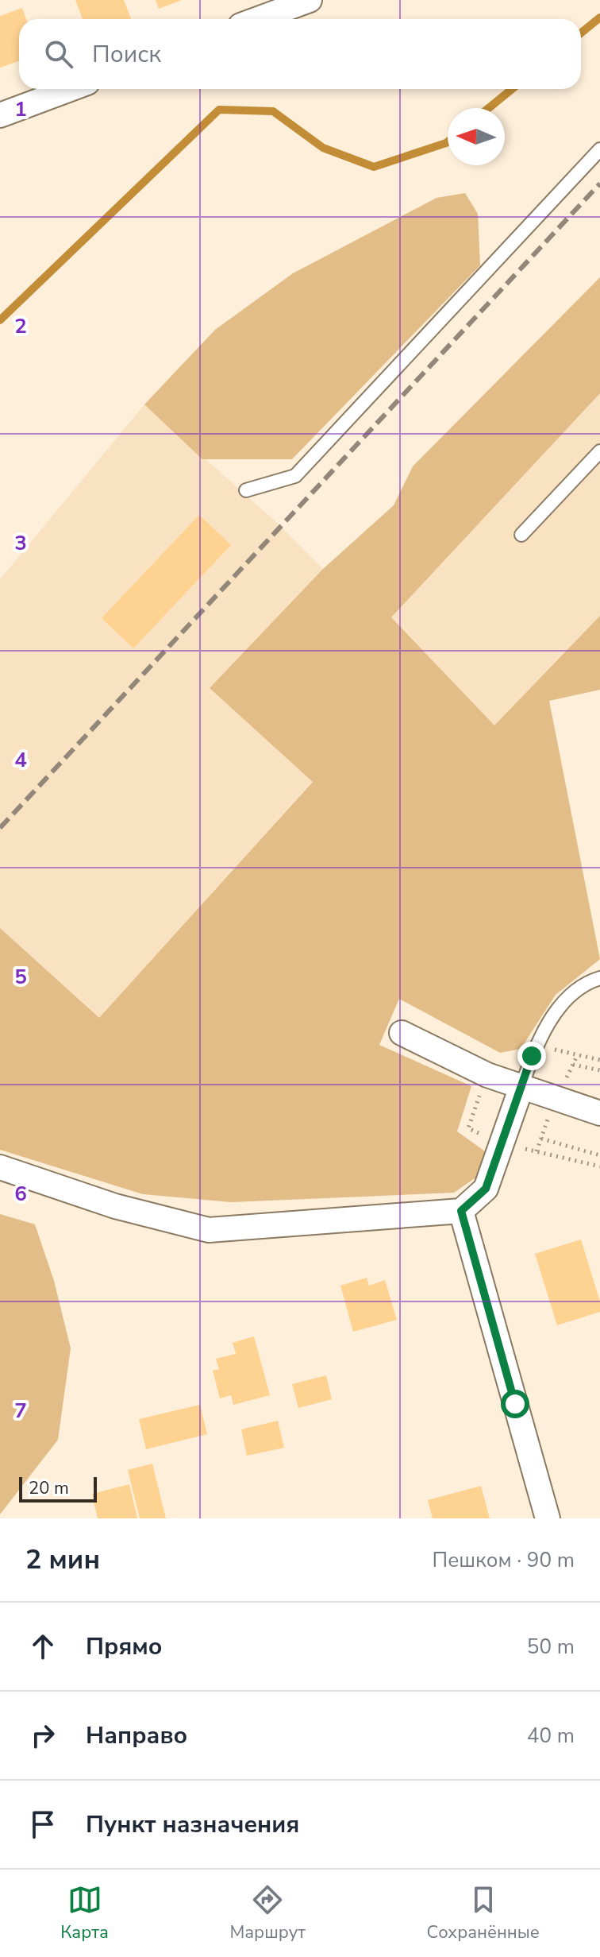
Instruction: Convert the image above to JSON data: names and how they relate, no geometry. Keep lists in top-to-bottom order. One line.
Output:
{"scale_bar":"20 m","north":"left","page":{"search":"Поиск","scale":"20 m","heading":["2 мин","Пешком · 90 m"],"list":[["Прямо","50 m"],["Направо","40 m"],"Пункт назначения"],"nav":["Карта","Маршрут","Сохранённые"]},"grid":{"rows":["1","2","3","4","5","6","7"]}}
